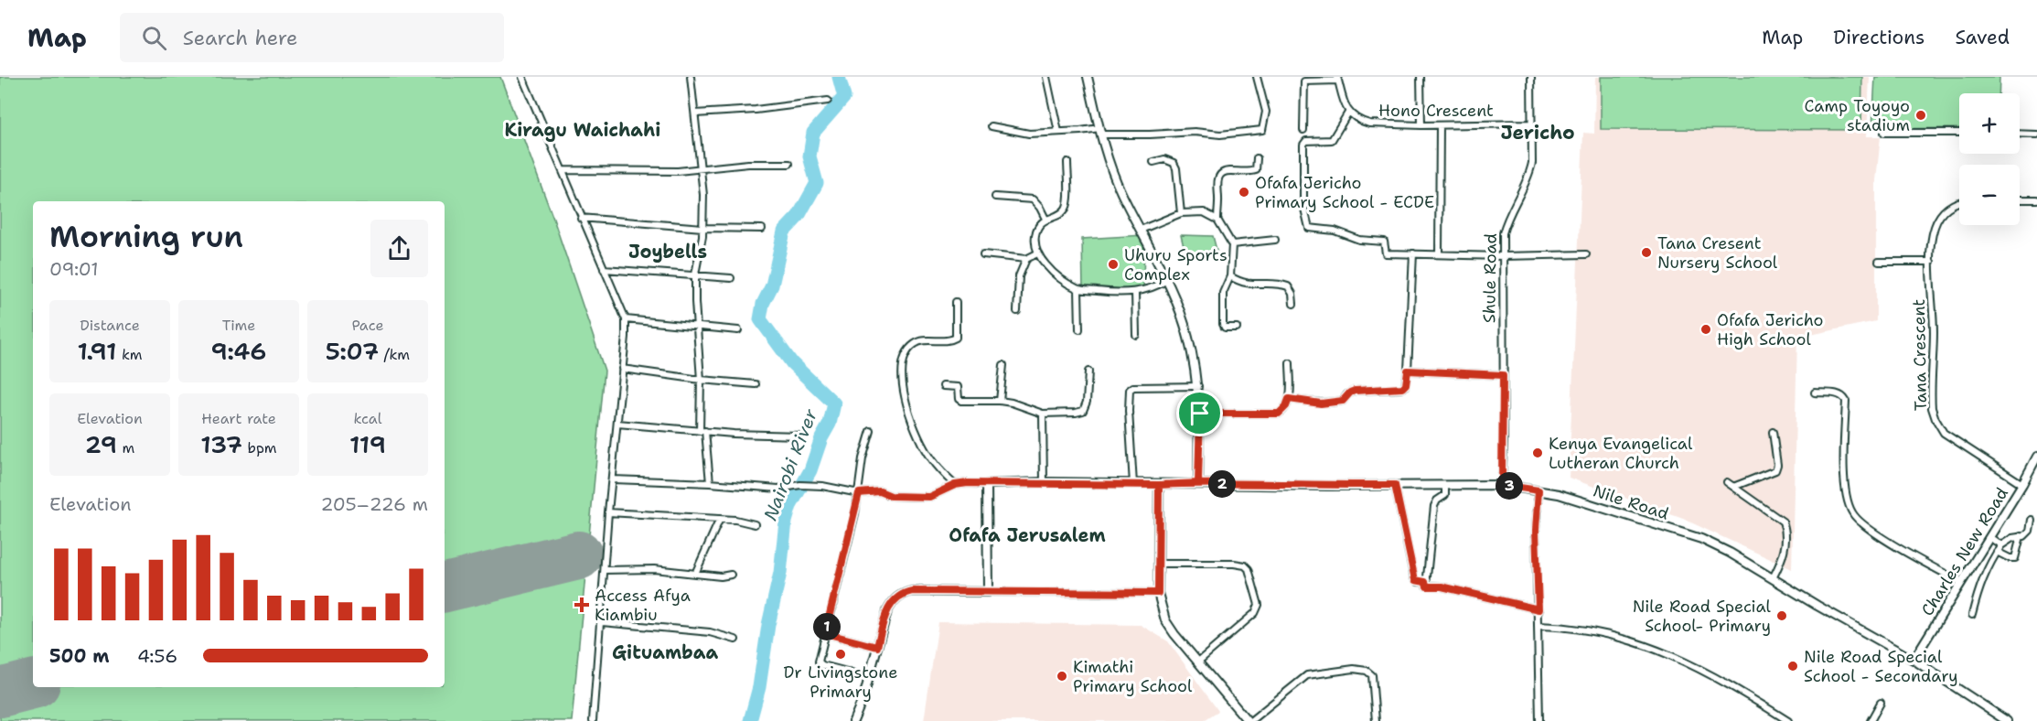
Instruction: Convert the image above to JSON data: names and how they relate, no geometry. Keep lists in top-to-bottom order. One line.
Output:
{"streets":{"street":["Hono Crescent","Shule Road","Tana Crescent","Nile Road","Charles New Road"]},"crossings":[["Hono Crescent","Shule Road"],["Shule Road","Nile Road"],["Tana Crescent","Charles New Road"],["Nile Road","Charles New Road"]],"districts":["Kiragu Waichahi","Jericho","Joybells","Ofafa Jerusalem","Gituambaa"],"water":["Nairobi River"],"places":{"other":["Camp Toyoyo stadium","Ofafa Jericho Primary School - ECDE","Tana Cresent Nursery School","Uhuru Sports Complex","Ofafa Jericho High School","Kenya Evangelical Lutheran Church","Nile Road Special School- Primary","Dr Livingstone Primary","Nile Road Special School - Secondary","Kimathi Primary School"],"health":["Access Afya Kiambiu"]},"page":{"header":"Map","search":"Search here","nav":["Map","Directions","Saved"],"map_buttons":["+","−"],"heading":["Morning run","09:01"],"stats":[["Distance","1.91 km"],["Time","9:46"],["Pace","5:07 /km"],["Elevation","29 m"],["Heart rate","137 bpm"],["kcal","119"]],"pins":["2","3","1"],"chart":["Elevation","205–226 m"],"list":[{"name":"500 m","note":"4:56"}]}}
